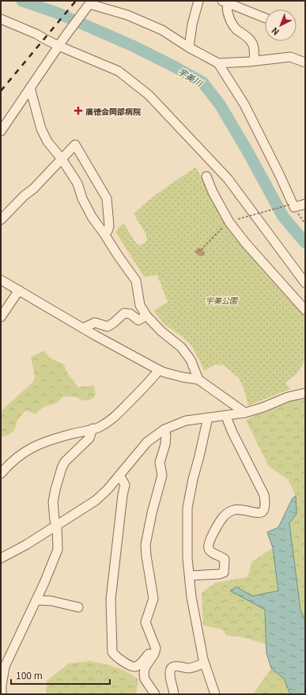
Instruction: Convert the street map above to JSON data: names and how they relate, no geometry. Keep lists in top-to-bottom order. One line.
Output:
{"water":["宇美川"],"parks":["宇美公園"],"places":{"health":["廣徳会岡部病院"]},"scale_bar":"100 m","north":"bottom left"}
